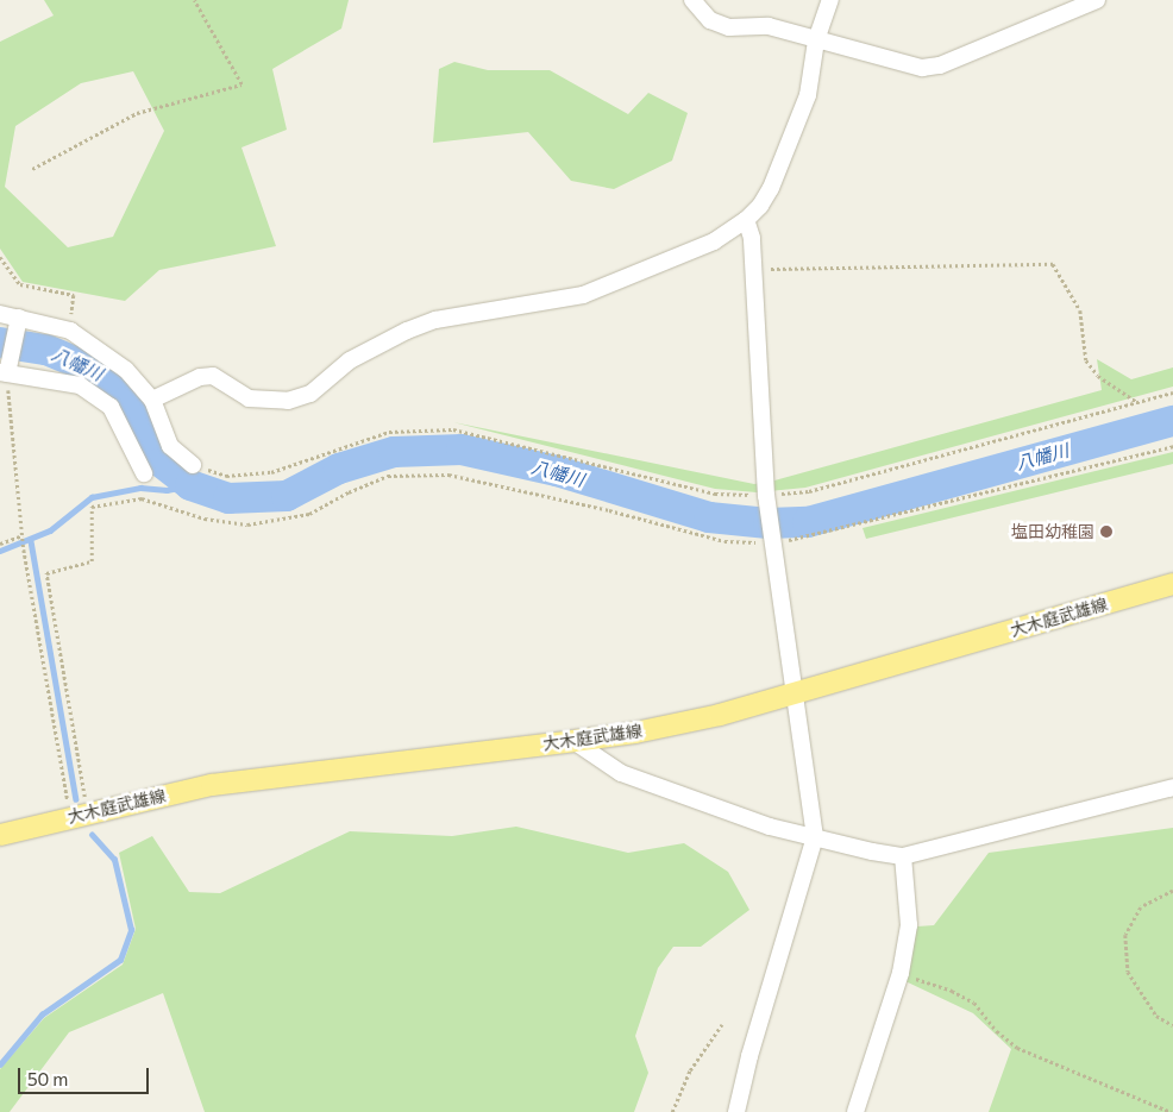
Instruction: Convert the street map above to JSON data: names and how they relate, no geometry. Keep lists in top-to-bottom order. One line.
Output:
{"streets":{"main road":["大木庭武雄線"]},"water":["八幡川"],"places":["塩田幼稚園"],"scale_bar":"50 m"}
